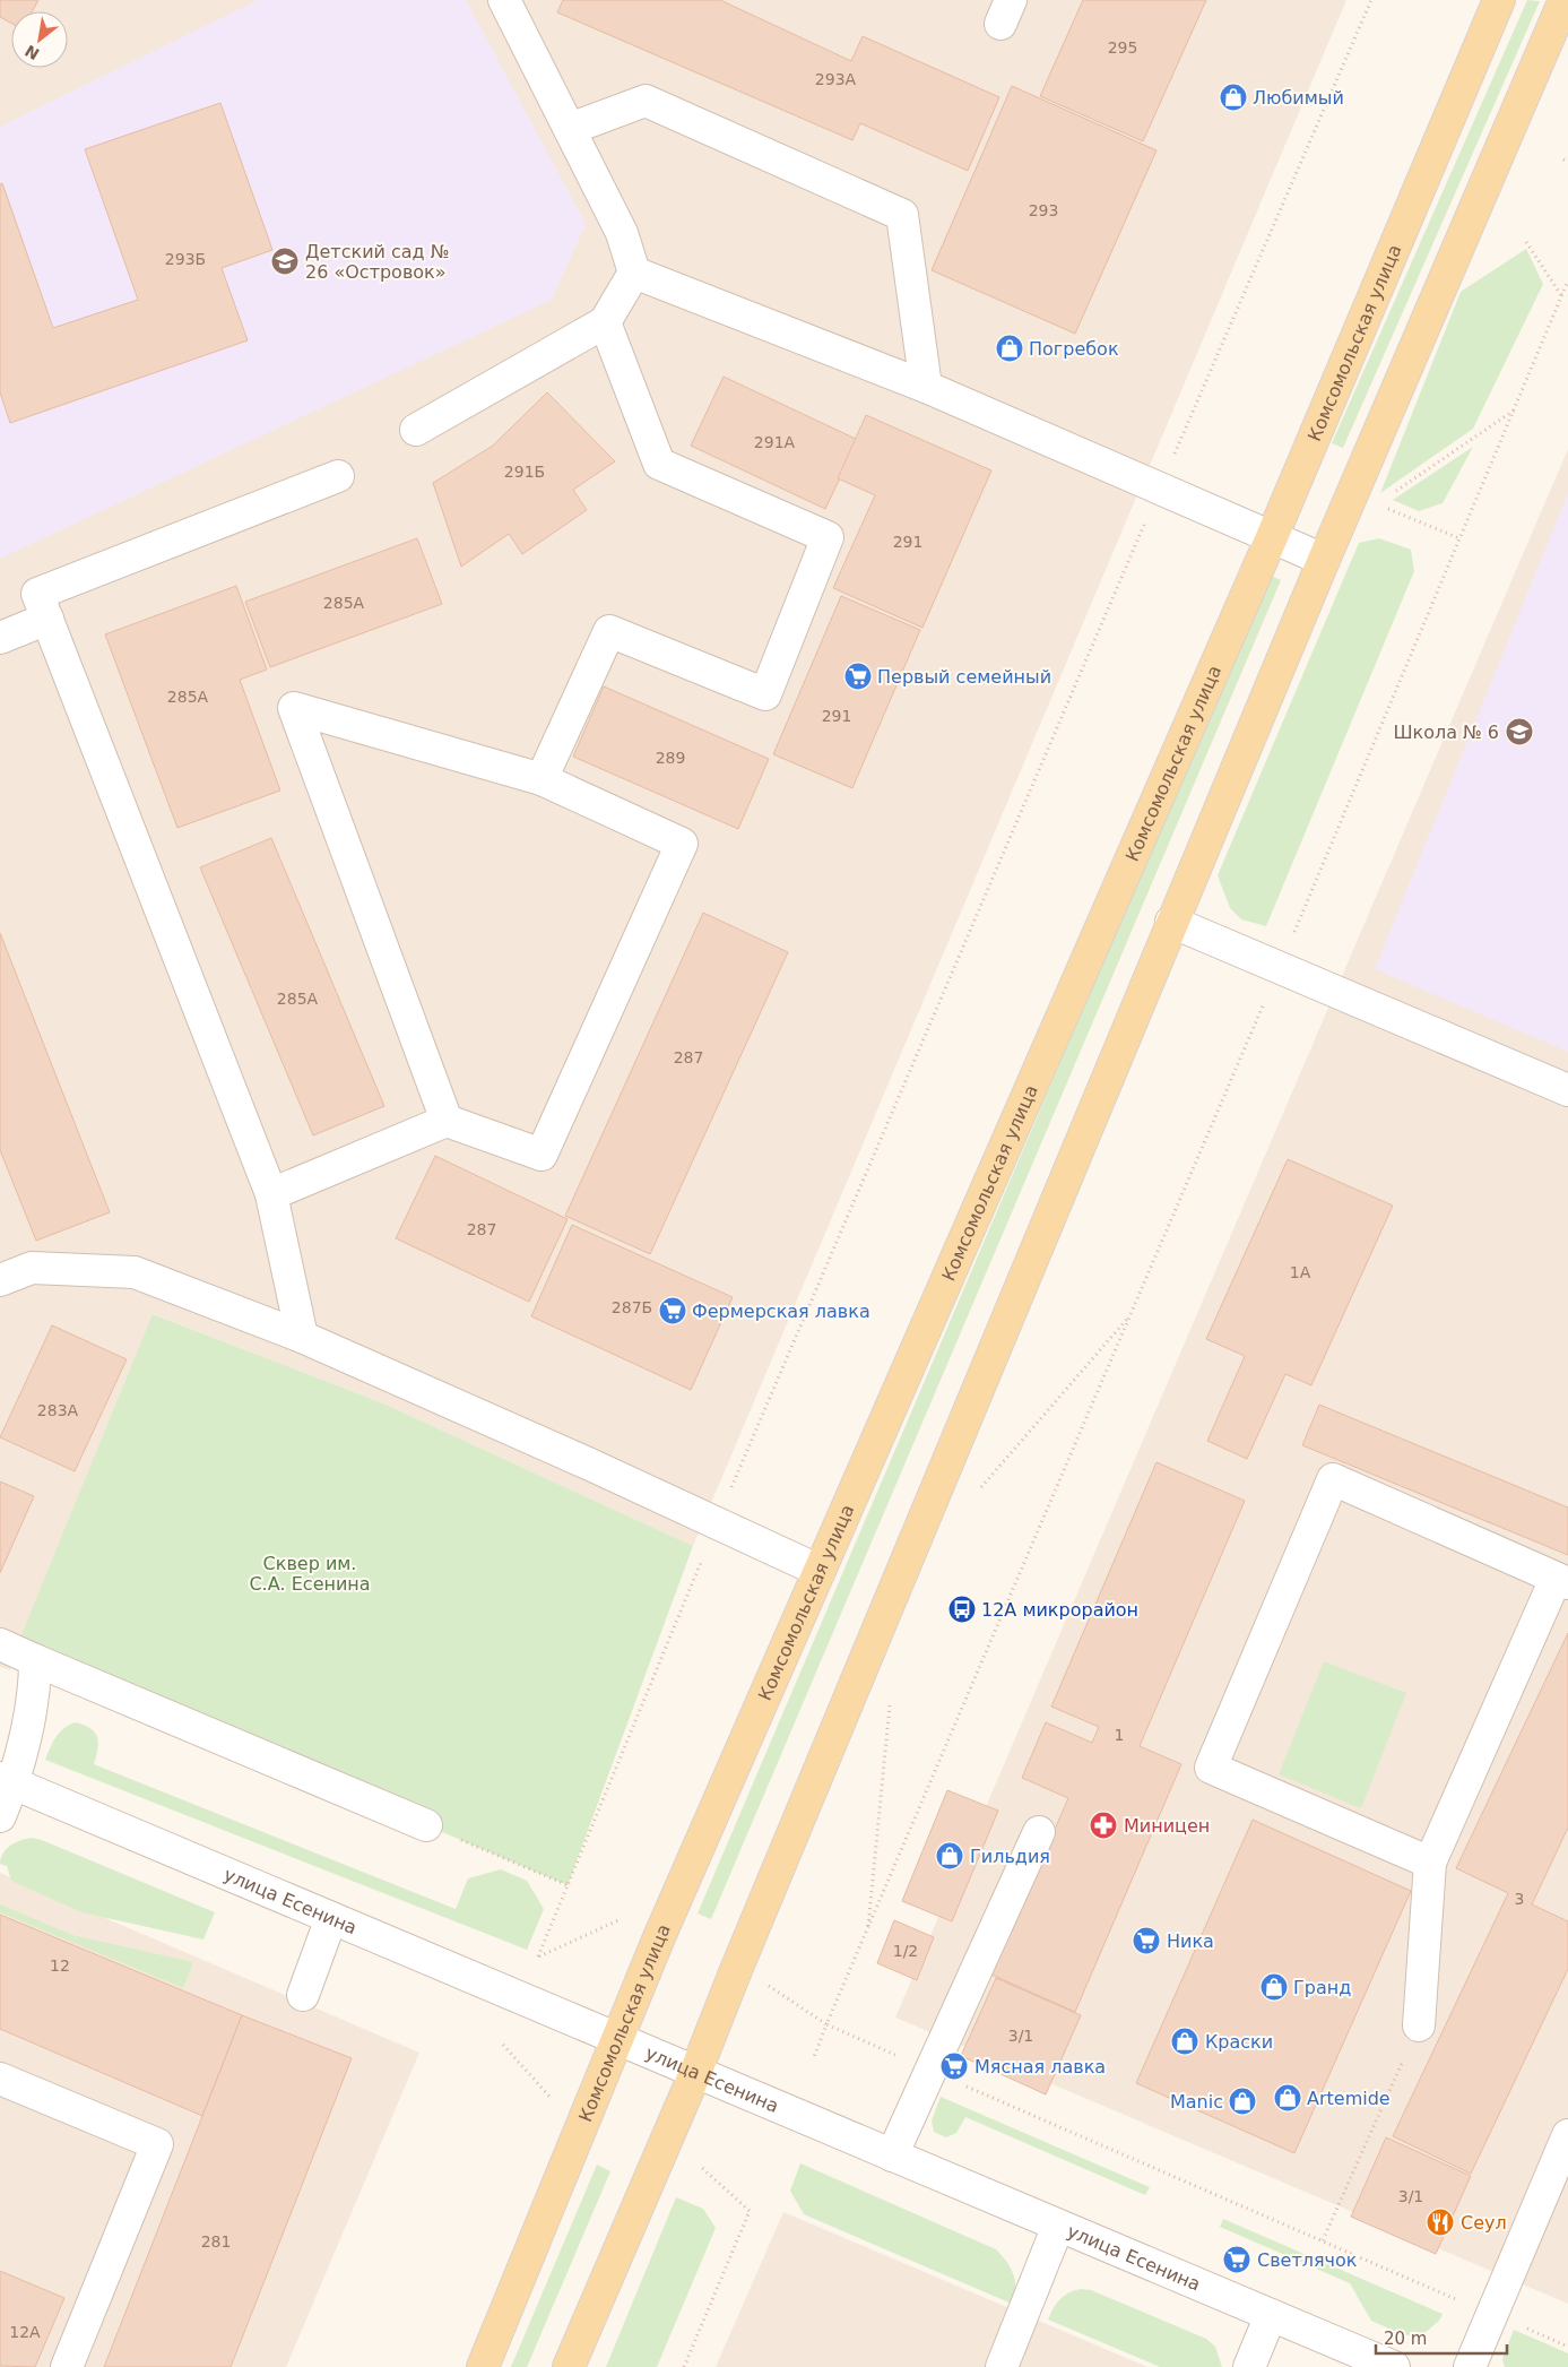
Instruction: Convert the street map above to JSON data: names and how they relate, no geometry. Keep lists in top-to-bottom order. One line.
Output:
{"streets":{"main road":["Комсомольская улица"],"street":["улица Есенина"]},"crossings":[["Комсомольская улица","улица Есенина"]],"parks":["Сквер им. С.А. Есенина"],"places":{"shop":["Любимый","Погребок","Гильдия","Гранд","Краски","Artemide","Manic"],"school or university":["Детский сад № 26 «Островок»","Школа № 6"],"supermarket":["Первый семейный","Фермерская лавка","Ника","Мясная лавка","Светлячок"],"bus stop":["12А микрорайон"],"pharmacy":["Миницен"],"restaurant":["Сеул"]},"house_numbers":["295","293А","293","293Б","291А","291Б","291","285А","285А","291","289","285А","287","287","1А","287Б","283А","1","3","1/2","12","3/1","3/1","281","12А"],"scale_bar":"20 m","north":"bottom left"}
